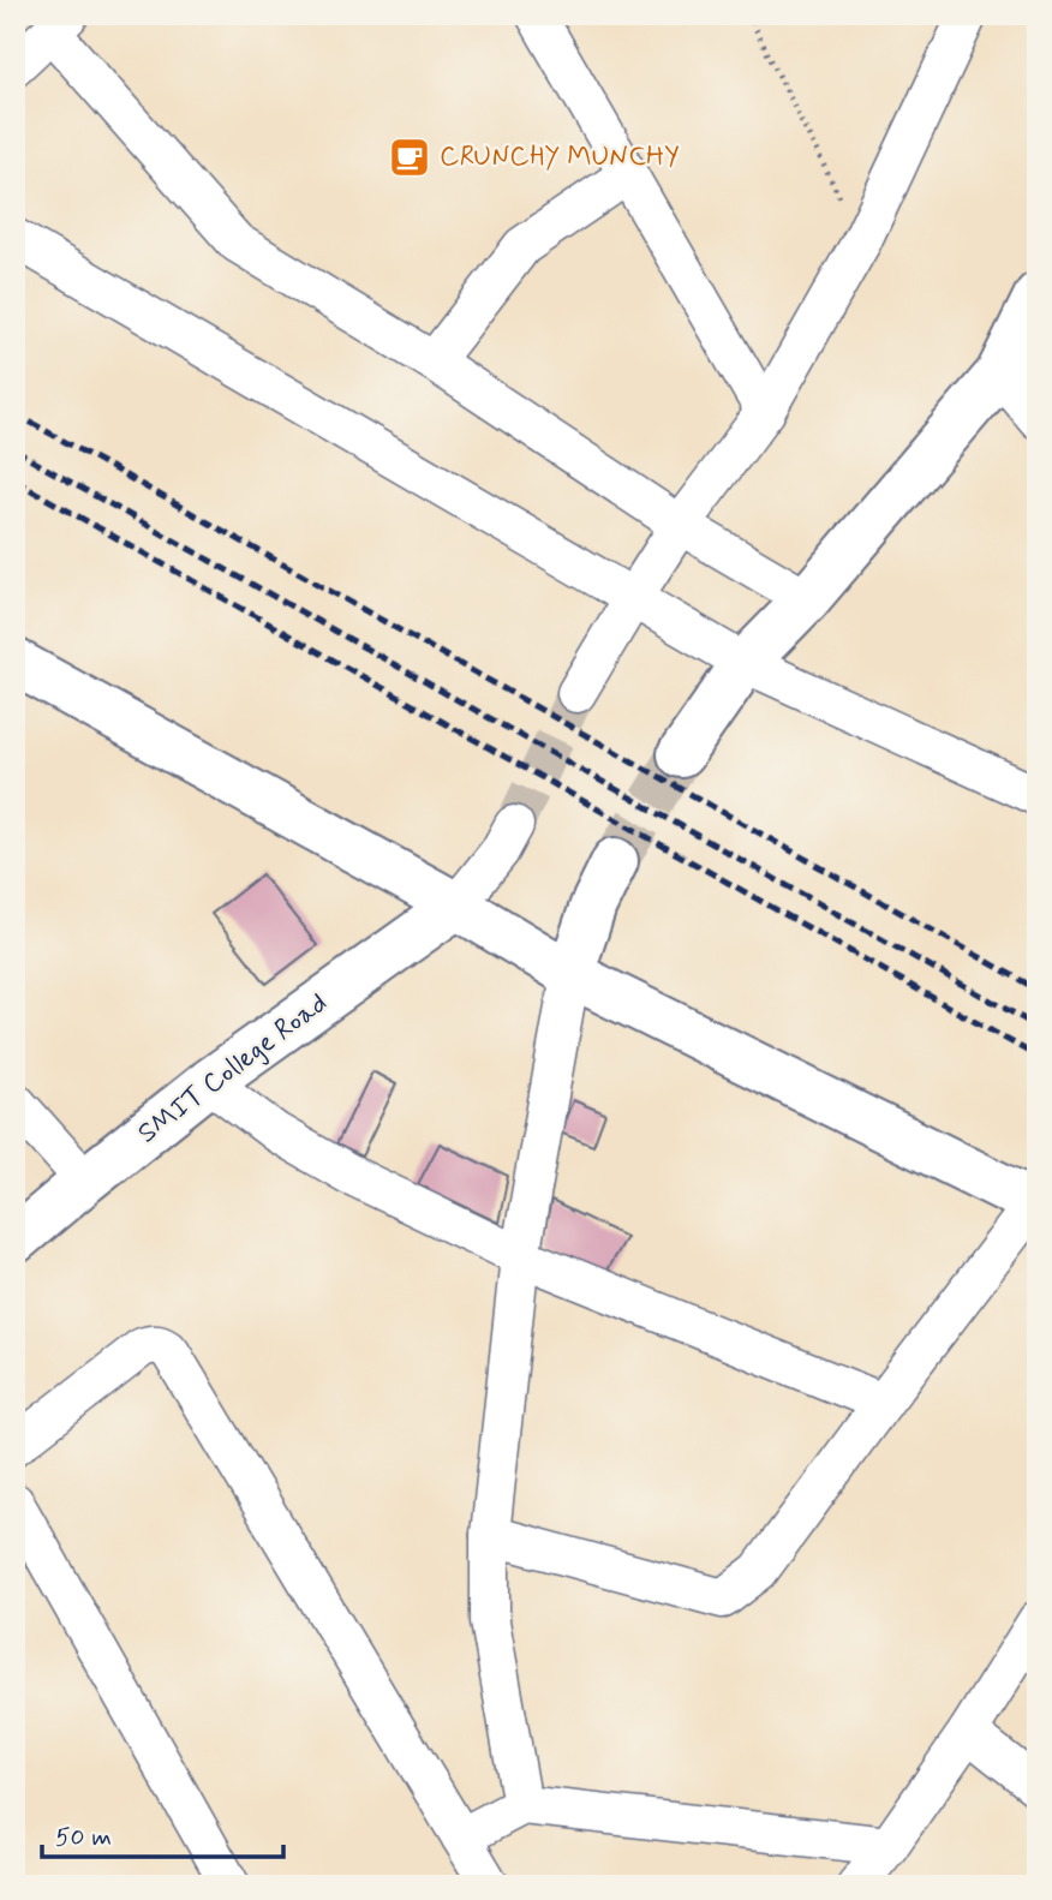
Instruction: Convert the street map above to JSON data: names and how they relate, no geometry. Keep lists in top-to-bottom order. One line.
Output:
{"streets":{"main road":["SMIT College Road"]},"places":{"cafe":["CRUNCHY MUNCHY"]},"scale_bar":"50 m"}
